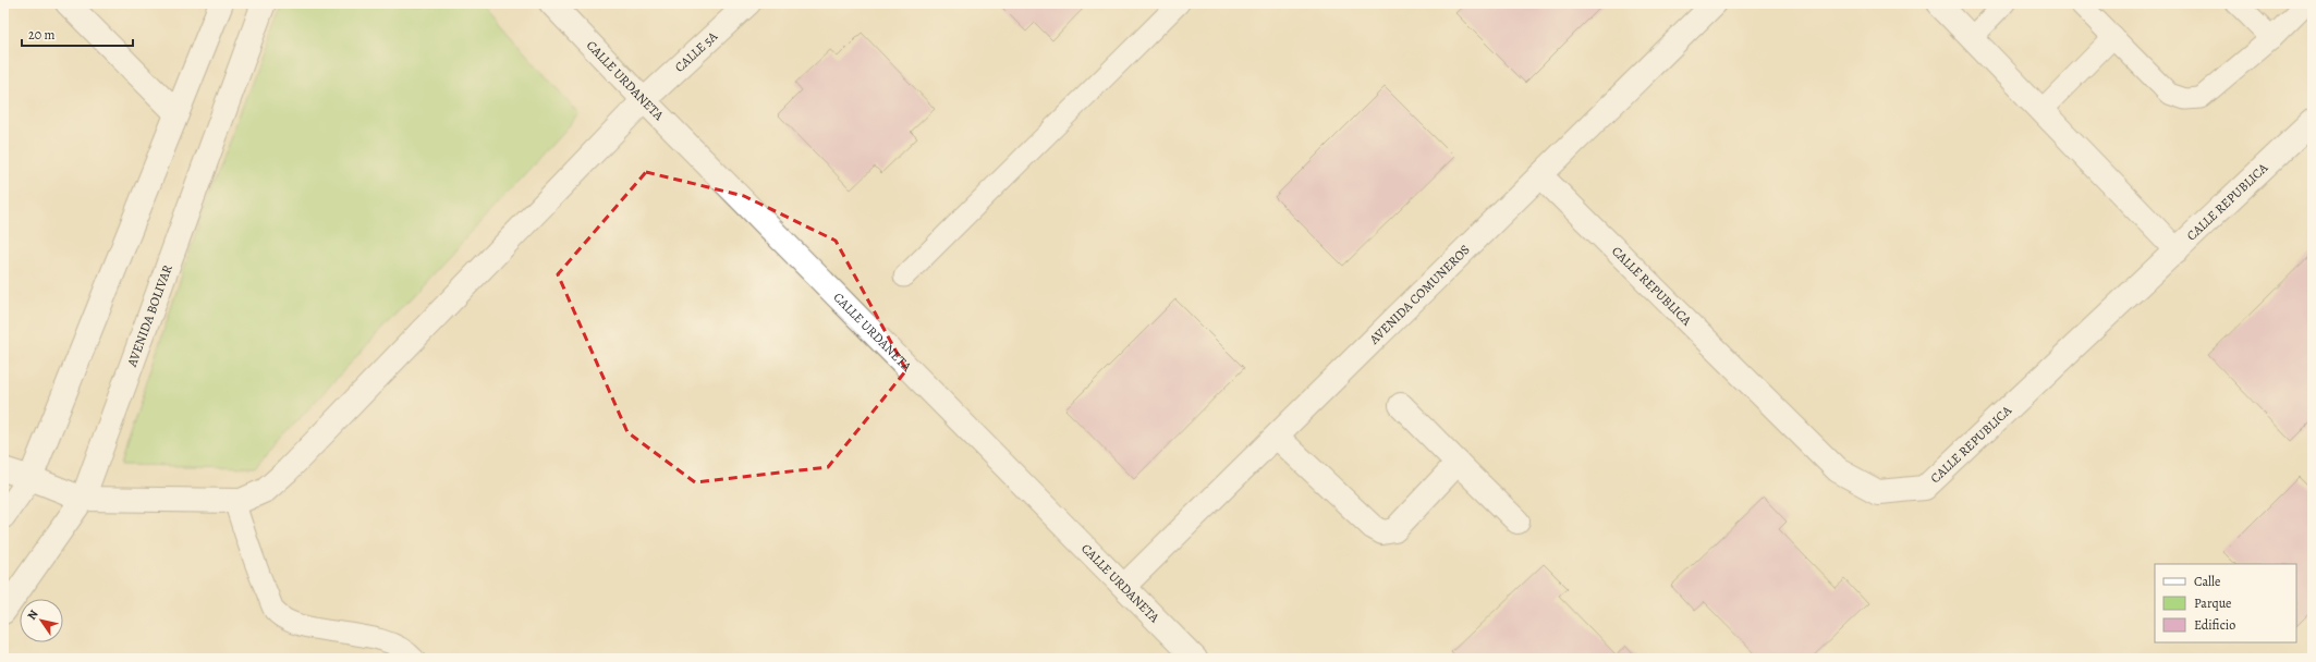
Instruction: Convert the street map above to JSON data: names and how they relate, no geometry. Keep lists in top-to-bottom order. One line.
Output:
{"streets":{"street":["CALLE 5A","CALLE URDANETA","CALLE REPUBLICA","AVENIDA COMUNEROS","AVENIDA BOLIVAR"]},"crossings":[["CALLE 5A","CALLE URDANETA"],["CALLE 5A","AVENIDA BOLIVAR"],["CALLE URDANETA","AVENIDA COMUNEROS"],["CALLE REPUBLICA","AVENIDA COMUNEROS"]],"legend":["Calle","Parque","Edificio"],"scale_bar":"20 m","north":"top left"}
